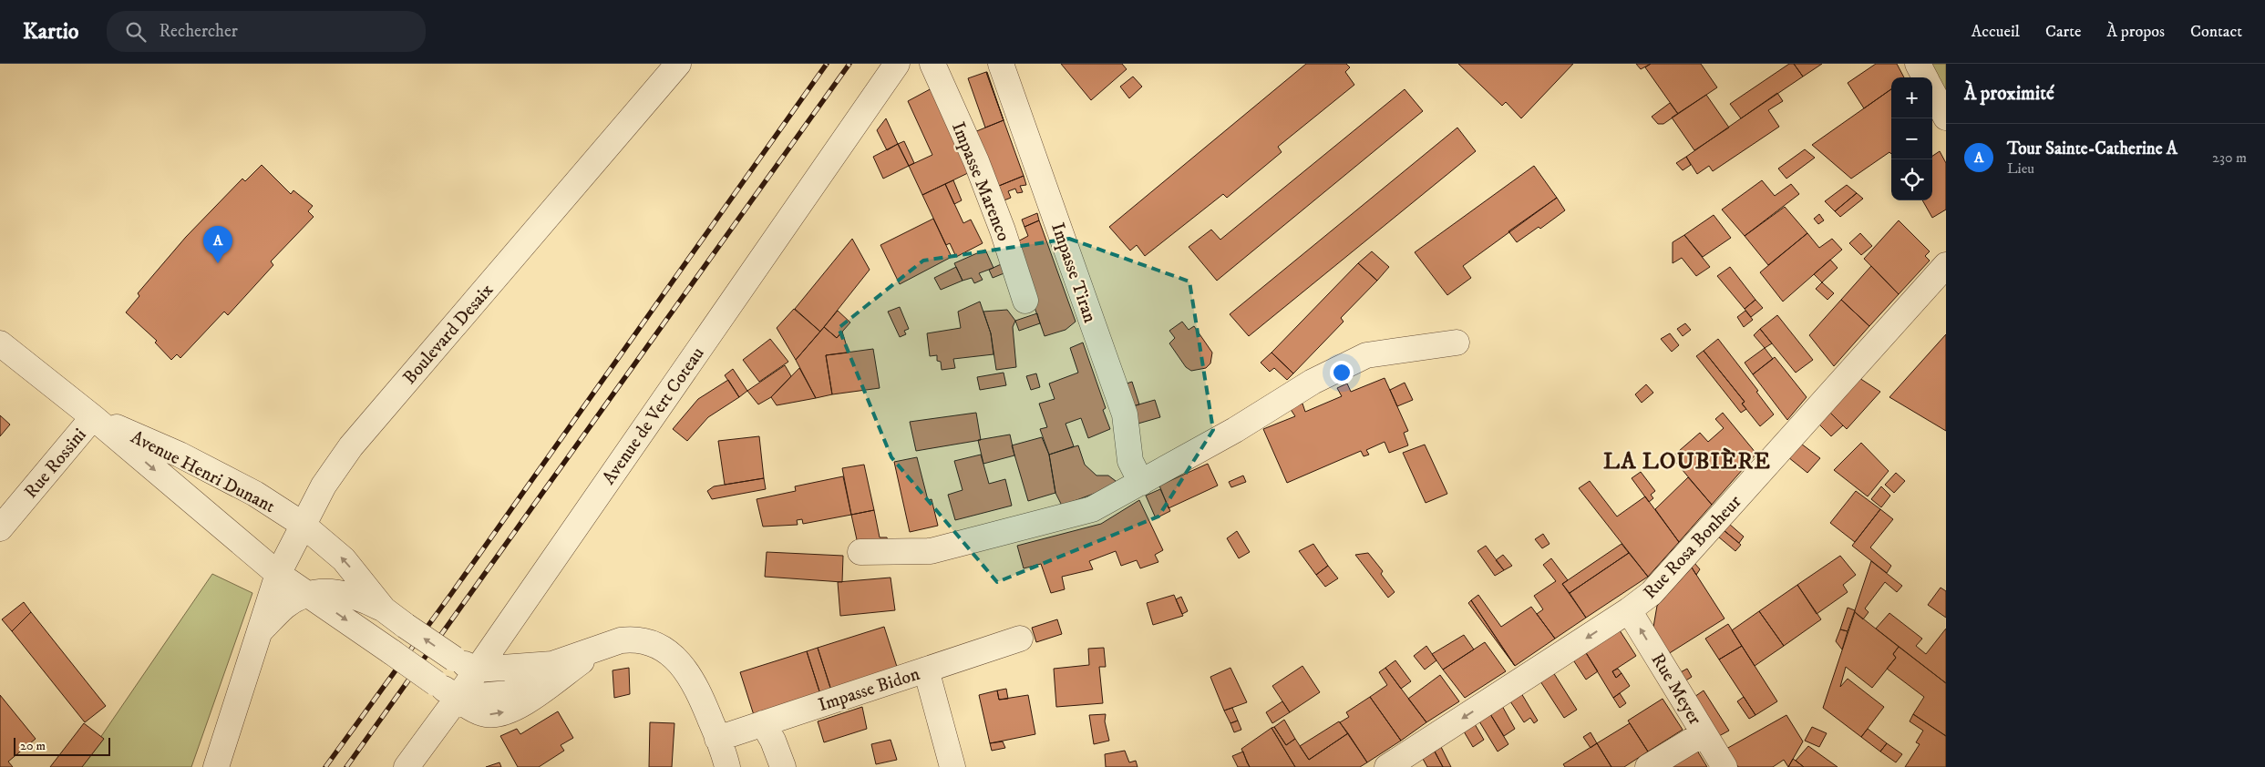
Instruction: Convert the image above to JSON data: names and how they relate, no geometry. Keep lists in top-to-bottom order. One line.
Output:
{"streets":{"street":["Impasse Marenco","Impasse Tiran","Boulevard Desaix","Avenue de Vert Coteau","Rue Rossini","Avenue Henri Dunant","Rue Rosa Bonheur","Impasse Bidon","Rue Meyer"]},"crossings":[["Boulevard Desaix","Avenue Henri Dunant"],["Avenue de Vert Coteau","Avenue Henri Dunant"],["Rue Rossini","Avenue Henri Dunant"],["Rue Rosa Bonheur","Rue Meyer"]],"one_way":["Rue Rosa Bonheur","Rue Meyer"],"districts":["LA LOUBIÈRE"],"scale_bar":"20 m","page":{"header":"Kartio","search":"Rechercher","nav":["Accueil","Carte","À propos","Contact"],"heading":"À proximité","map_buttons":["+","−"],"list":[{"mark":"A","name":"Tour Sainte-Catherine A","note":"Lieu","value":"230 m"}],"pins":"A","scale":"20 m"}}
